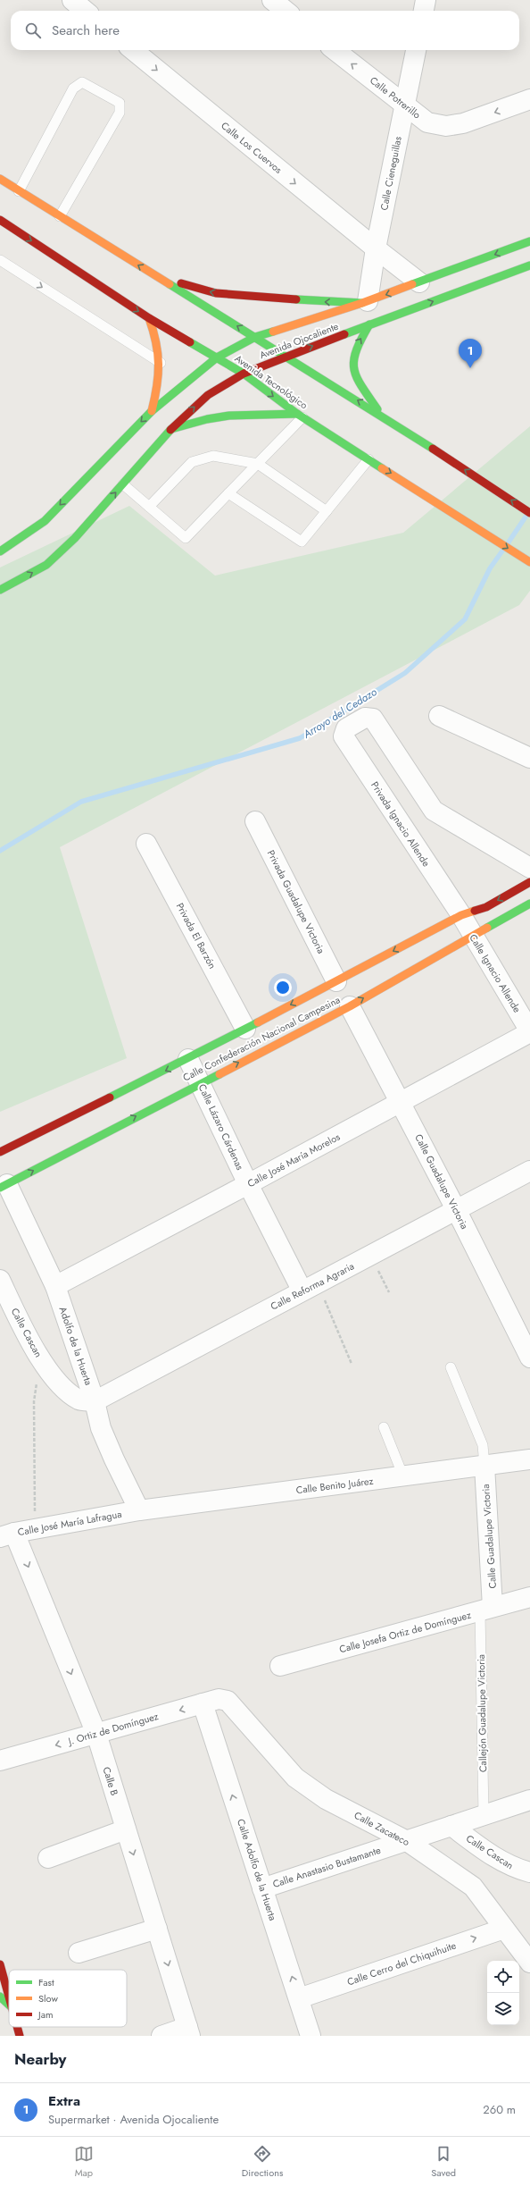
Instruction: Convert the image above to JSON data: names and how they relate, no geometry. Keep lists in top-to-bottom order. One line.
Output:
{"streets":{"main road":["Avenida Ojocaliente","Avenida Tecnológico","Calle Confederación Nacional Campesina"],"street":["Calle Potrerillo","Calle Los Cuervos","Calle Cieneguillas","Privada Ignacio Allende","Privada Guadalupe Victoria","Privada El Barzón","Calle Ignacio Allende","Calle Lázaro Cárdenas","Calle José María Morelos","Calle Guadalupe Victoria","Calle Reforma Agraria","Calle Cascan","Adolfo de la Huerta","Calle Benito Juárez","Calle José María Lafragua","Calle Josefa Ortiz de Domínguez","J. Ortiz de Domínguez","Calle B","Calle Zacateco","Calle Anastasio Bustamante","Calle Adolfo de la Huerta","Calle Cerro del Chiquihuite"],"lane":["Callejón Guadalupe Victoria"]},"crossings":[["Calle Potrerillo","Calle Cieneguillas"],["Calle Los Cuervos","Calle Cieneguillas"],["Calle Los Cuervos","Avenida Ojocaliente"],["Calle Cieneguillas","Avenida Ojocaliente"],["Avenida Ojocaliente","Avenida Tecnológico"],["Privada Ignacio Allende","Calle Ignacio Allende"],["Privada Ignacio Allende","Calle Confederación Nacional Campesina"],["Privada Guadalupe Victoria","Calle Confederación Nacional Campesina"],["Privada El Barzón","Calle Confederación Nacional Campesina"],["Calle Ignacio Allende","Calle Confederación Nacional Campesina"],["Calle Ignacio Allende","Calle José María Morelos"],["Calle Confederación Nacional Campesina","Calle Lázaro Cárdenas"],["Calle Confederación Nacional Campesina","Calle Guadalupe Victoria"],["Calle Confederación Nacional Campesina","Adolfo de la Huerta"],["Calle Lázaro Cárdenas","Calle José María Morelos"],["Calle Lázaro Cárdenas","Calle Reforma Agraria"],["Calle José María Morelos","Calle Guadalupe Victoria"],["Calle José María Morelos","Adolfo de la Huerta"],["Calle Guadalupe Victoria","Calle Reforma Agraria"],["Calle Guadalupe Victoria","Calle Benito Juárez"],["Calle Guadalupe Victoria","Calle Josefa Ortiz de Domínguez"],["Calle Guadalupe Victoria","Callejón Guadalupe Victoria"],["Calle Reforma Agraria","Calle Cascan"],["Calle Reforma Agraria","Adolfo de la Huerta"],["Calle Cascan","Adolfo de la Huerta"],["Calle Cascan","Calle Anastasio Bustamante"],["Adolfo de la Huerta","Calle Benito Juárez"],["Adolfo de la Huerta","Calle José María Lafragua"],["Calle Benito Juárez","Calle José María Lafragua"],["Calle José María Lafragua","Calle B"],["Calle Josefa Ortiz de Domínguez","Callejón Guadalupe Victoria"],["Callejón Guadalupe Victoria","Calle Anastasio Bustamante"],["J. Ortiz de Domínguez","Calle B"],["J. Ortiz de Domínguez","Calle Zacateco"],["J. Ortiz de Domínguez","Calle Adolfo de la Huerta"],["Calle Zacateco","Calle Anastasio Bustamante"],["Calle Zacateco","Calle Cerro del Chiquihuite"],["Calle Anastasio Bustamante","Calle Adolfo de la Huerta"],["Calle Adolfo de la Huerta","Calle Cerro del Chiquihuite"]],"one_way":["Calle Potrerillo","Calle Los Cuervos","Calle B","Calle Adolfo de la Huerta","Calle Cerro del Chiquihuite"],"water":["Arroyo del Cedazo"],"legend":["Fast","Slow","Jam"],"page":{"search":"Search here","pins":"1","heading":"Nearby","list":[{"mark":"1","name":"Extra","note":"Supermarket · Avenida Ojocaliente","value":"260 m"}],"nav":["Map","Directions","Saved"]}}
